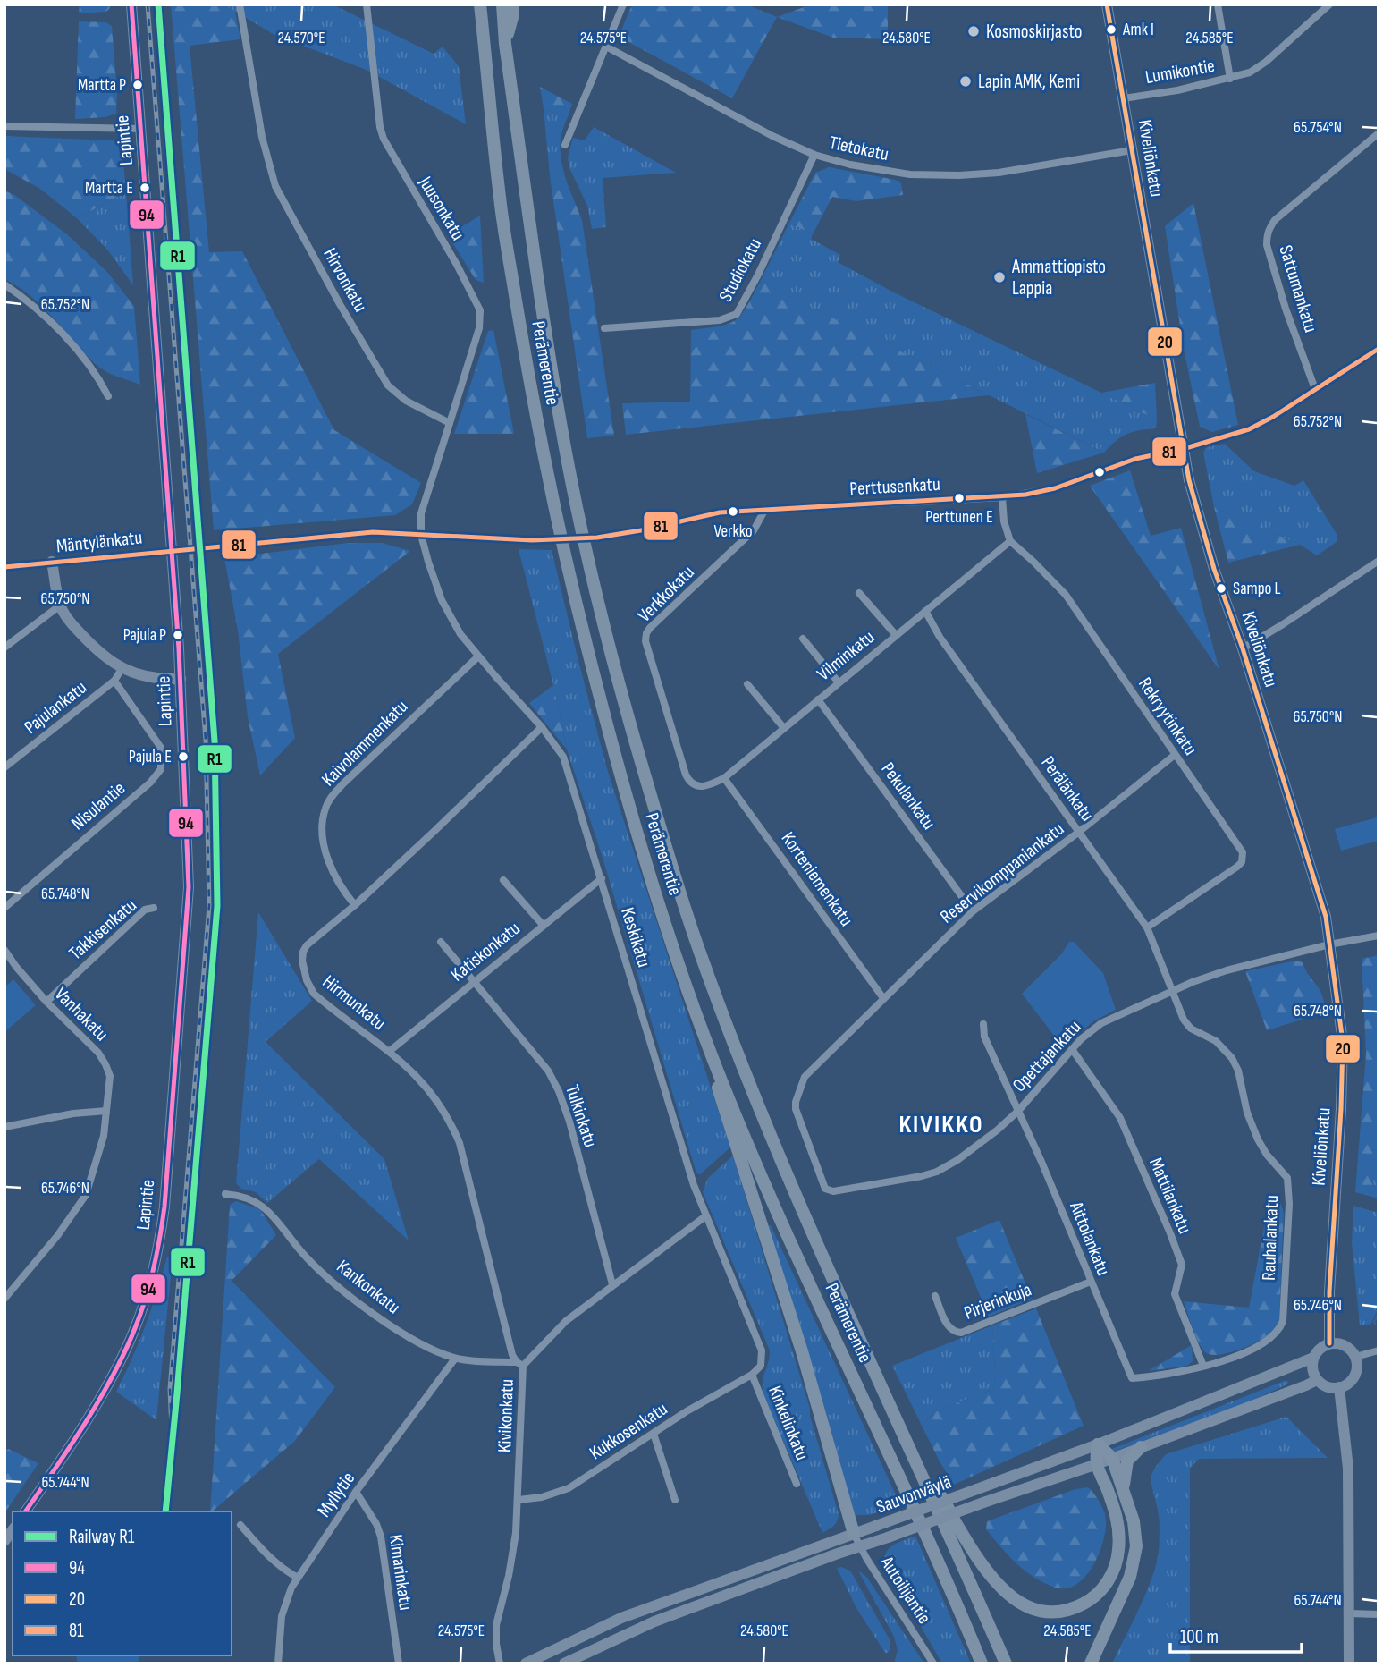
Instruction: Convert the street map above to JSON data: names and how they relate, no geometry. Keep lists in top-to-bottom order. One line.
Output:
{"streets":{"highway":["Perämerentie"],"main road":["Lapintie","Kiveliönkatu","Sauvonväylä"],"street":["Lumikontie","Tietokatu","Juusonkatu","Studiokatu","Hirvonkatu","Sattumankatu","Perttusenkatu","Mäntylänkatu","Verkkokatu","Vilminkatu","Pajulankatu","Rekryytinkatu","Kaivolammenkatu","Perälänkatu","Pekulankatu","Nisulantie","Reservikomppaniankatu","Korteniemenkatu","Takkisenkatu","Keskikatu","Katiskonkatu","Hirmunkatu","Vanhakatu","Opettajankatu","Tulkinkatu","Mattilankatu","Rauhalankatu","Aittolankatu","Kankonkatu","Pirjerinkuja","Kivikonkatu","Kinkelinkatu","Kukkosenkatu","Myllytie","Kimarinkatu","Autoilijantie"]},"crossings":[["Lumikontie","Kiveliönkatu"],["Tietokatu","Kiveliönkatu"],["Tietokatu","Studiokatu"],["Kiveliönkatu","Perttusenkatu"],["Kiveliönkatu","Opettajankatu"],["Kiveliönkatu","Sauvonväylä"],["Juusonkatu","Hirvonkatu"],["Sattumankatu","Perttusenkatu"],["Perttusenkatu","Mäntylänkatu"],["Perttusenkatu","Verkkokatu"],["Perttusenkatu","Keskikatu"],["Mäntylänkatu","Keskikatu"],["Verkkokatu","Vilminkatu"],["Vilminkatu","Rekryytinkatu"],["Vilminkatu","Perälänkatu"],["Vilminkatu","Pekulankatu"],["Vilminkatu","Korteniemenkatu"],["Pajulankatu","Nisulantie"],["Rekryytinkatu","Perälänkatu"],["Rekryytinkatu","Reservikomppaniankatu"],["Kaivolammenkatu","Keskikatu"],["Kaivolammenkatu","Hirmunkatu"],["Perälänkatu","Reservikomppaniankatu"],["Perälänkatu","Opettajankatu"],["Perälänkatu","Rauhalankatu"],["Pekulankatu","Reservikomppaniankatu"],["Reservikomppaniankatu","Korteniemenkatu"],["Reservikomppaniankatu","Opettajankatu"],["Takkisenkatu","Vanhakatu"],["Keskikatu","Katiskonkatu"],["Keskikatu","Hirmunkatu"],["Keskikatu","Kivikonkatu"],["Keskikatu","Kinkelinkatu"],["Keskikatu","Kukkosenkatu"],["Katiskonkatu","Hirmunkatu"],["Katiskonkatu","Tulkinkatu"],["Hirmunkatu","Kankonkatu"],["Hirmunkatu","Kivikonkatu"],["Opettajankatu","Mattilankatu"],["Opettajankatu","Rauhalankatu"],["Opettajankatu","Aittolankatu"],["Tulkinkatu","Kivikonkatu"],["Mattilankatu","Rauhalankatu"],["Rauhalankatu","Aittolankatu"],["Aittolankatu","Pirjerinkuja"],["Kankonkatu","Kivikonkatu"],["Kankonkatu","Myllytie"],["Kivikonkatu","Kukkosenkatu"],["Kinkelinkatu","Kukkosenkatu"],["Myllytie","Kimarinkatu"],["Sauvonväylä","Autoilijantie"]],"districts":["KIVIKKO"],"places":["Amk I","Kosmoskirjasto","Lapin AMK, Kemi","Martta P","Martta E","Ammattiopisto Lappia","Perttunen E","Verkko","Sampo L","Pajula P","Pajula E"],"lines":["rail line R1","transit line 94","transit line 20","transit line 81"],"legend":["Railway R1","94","20","81"],"scale_bar":"100 m","coordinates":["24.570°E","24.575°E","24.580°E","24.585°E","65.754°N","65.752°N","65.750°N","65.748°N","65.746°N","65.744°N"]}
